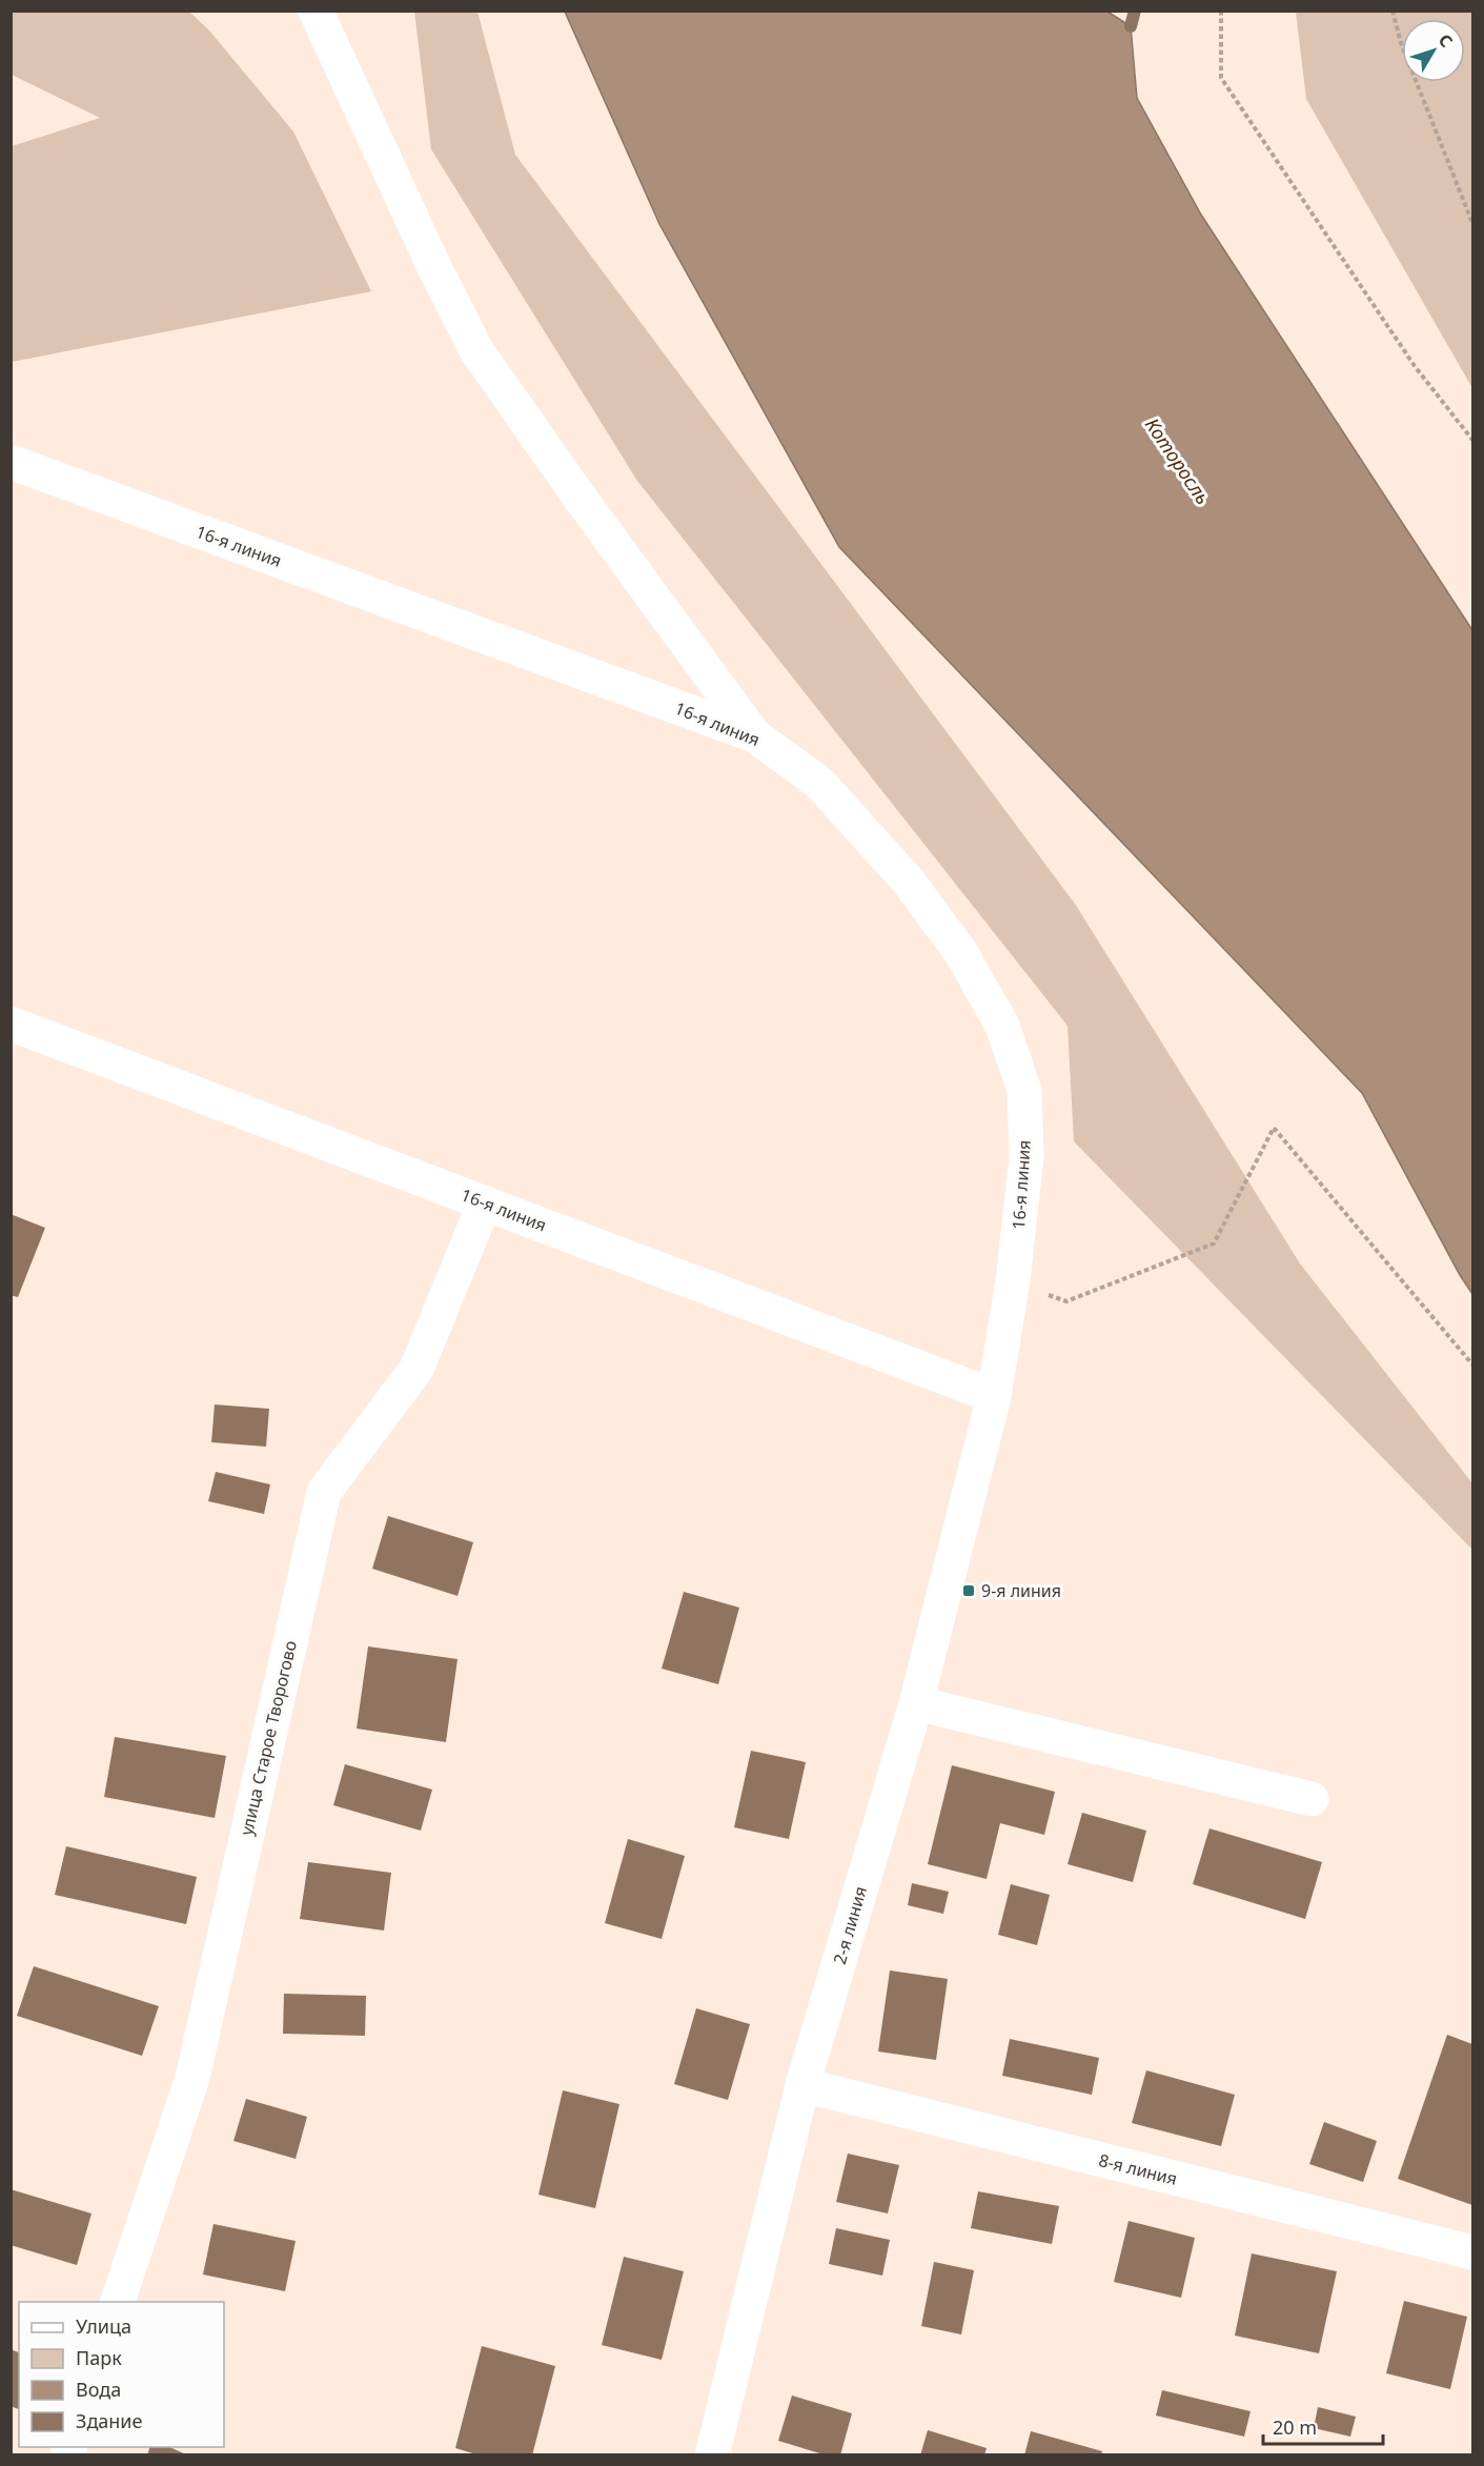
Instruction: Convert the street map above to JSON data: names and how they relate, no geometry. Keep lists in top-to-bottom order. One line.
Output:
{"streets":{"street":["16-я линия","улица Старое Творогово","2-я линия","8-я линия"]},"crossings":[["16-я линия","улица Старое Творогово"],["16-я линия","2-я линия"],["2-я линия","8-я линия"]],"water":["Которосль"],"places":{"transit":["9-я линия"]},"legend":["Улица","Парк","Вода","Здание"],"scale_bar":"20 m","north":"top right"}
